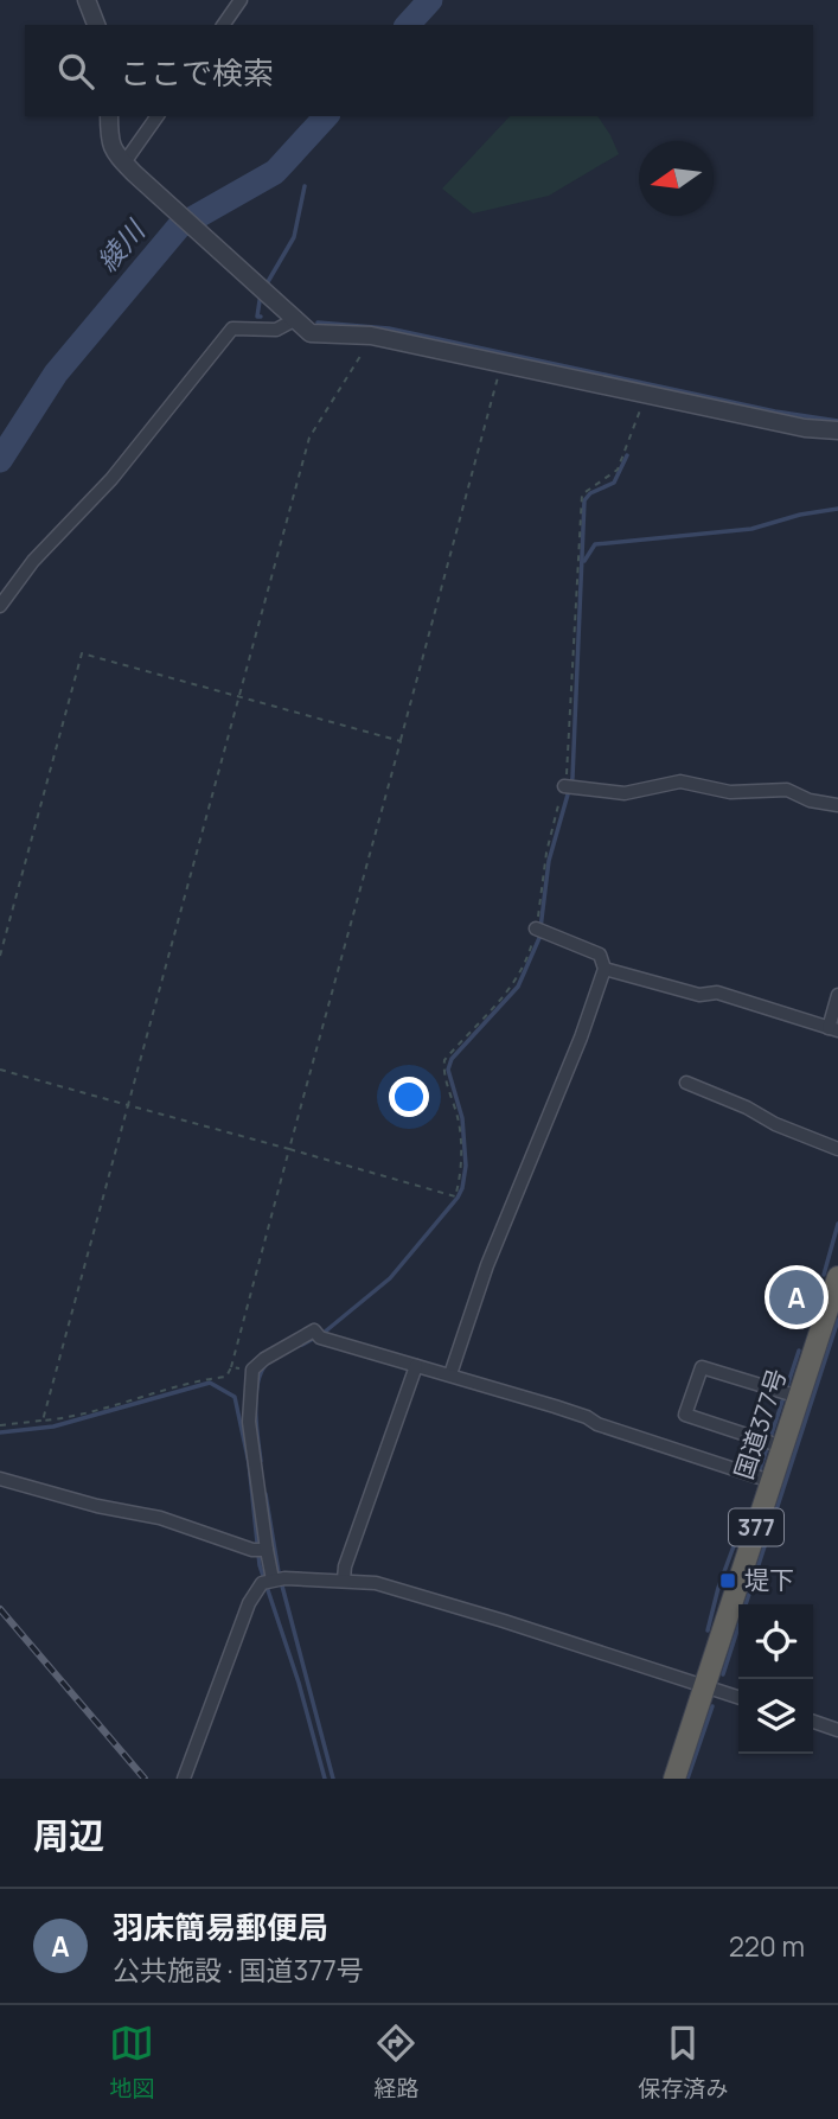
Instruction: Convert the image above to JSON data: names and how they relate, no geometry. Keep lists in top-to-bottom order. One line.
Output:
{"streets":{"highway":["国道377号","377"]},"water":["綾川"],"places":{"transit":["堤下"]},"north":"left","page":{"search":"ここで検索","pins":"A","heading":"周辺","list":[{"mark":"A","name":"羽床簡易郵便局","note":"公共施設 · 国道377号","value":"220 m"}],"nav":["地図","経路","保存済み"]}}
